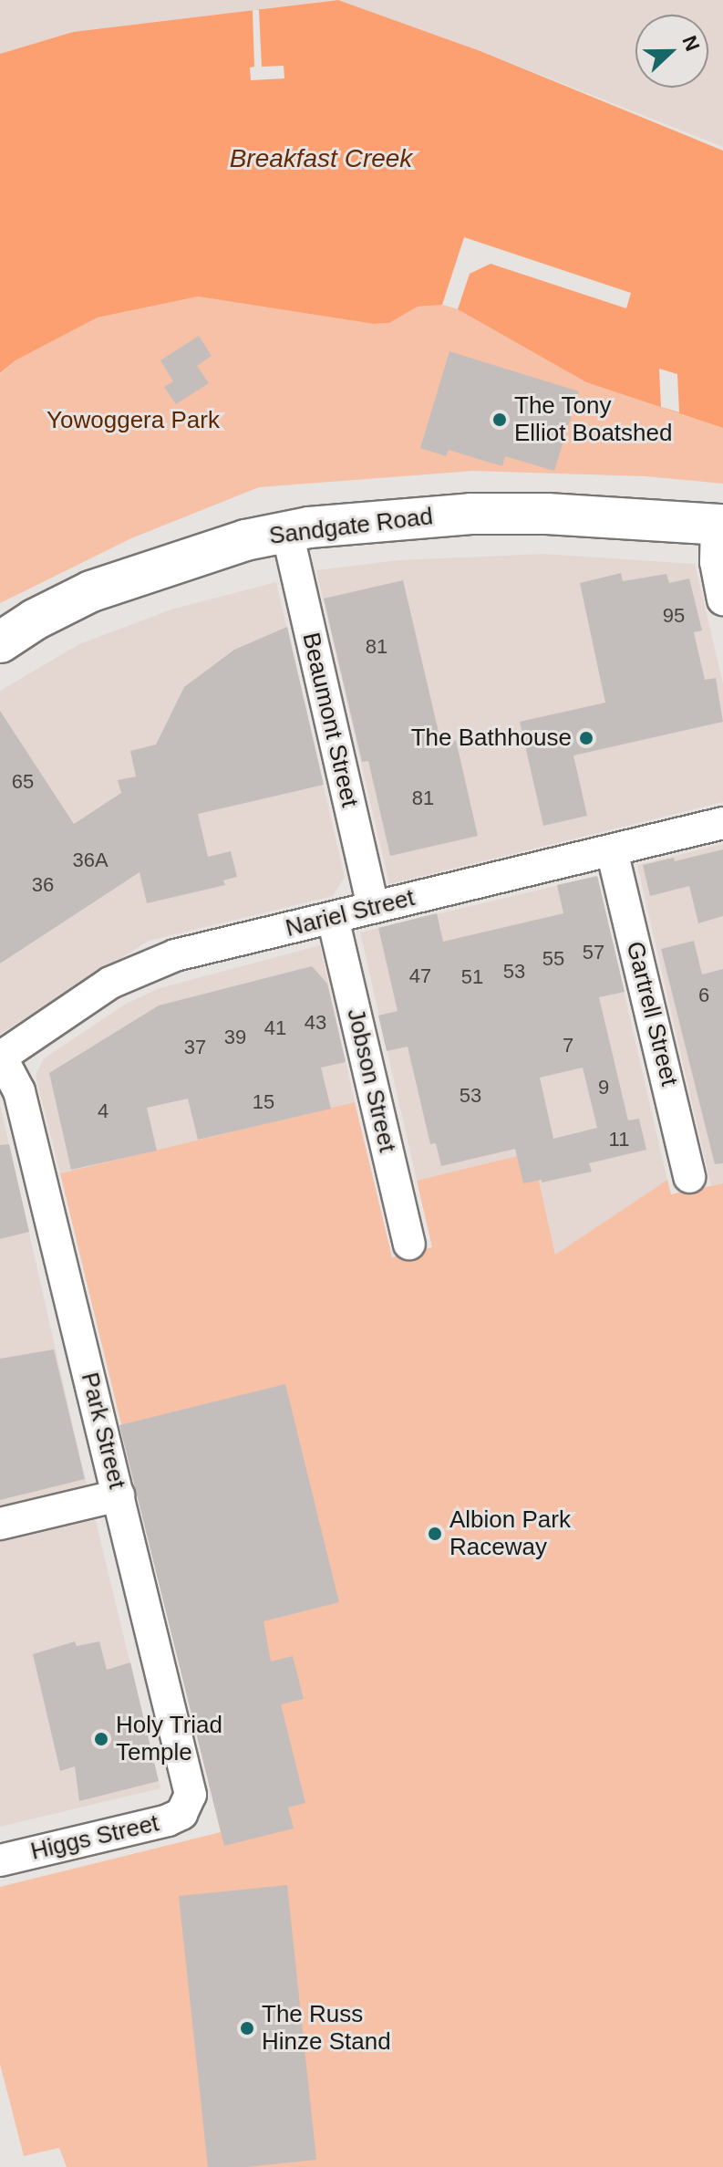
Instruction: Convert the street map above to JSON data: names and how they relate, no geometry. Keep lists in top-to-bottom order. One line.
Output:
{"streets":{"main road":["Sandgate Road"],"street":["Beaumont Street","Nariel Street","Gartrell Street","Jobson Street","Park Street","Higgs Street"]},"crossings":[["Sandgate Road","Beaumont Street"],["Beaumont Street","Nariel Street"],["Nariel Street","Gartrell Street"],["Nariel Street","Jobson Street"],["Nariel Street","Park Street"],["Park Street","Higgs Street"]],"water":["Breakfast Creek"],"parks":["Yowoggera Park"],"places":["The Tony Elliot Boatshed","The Bathhouse","Albion Park Raceway","Holy Triad Temple","The Russ Hinze Stand"],"house_numbers":["95","81","65","81","36A","36","57","55","53","47","51","6","43","41","39","7","37","9","53","15","4","11"],"north":"right"}
